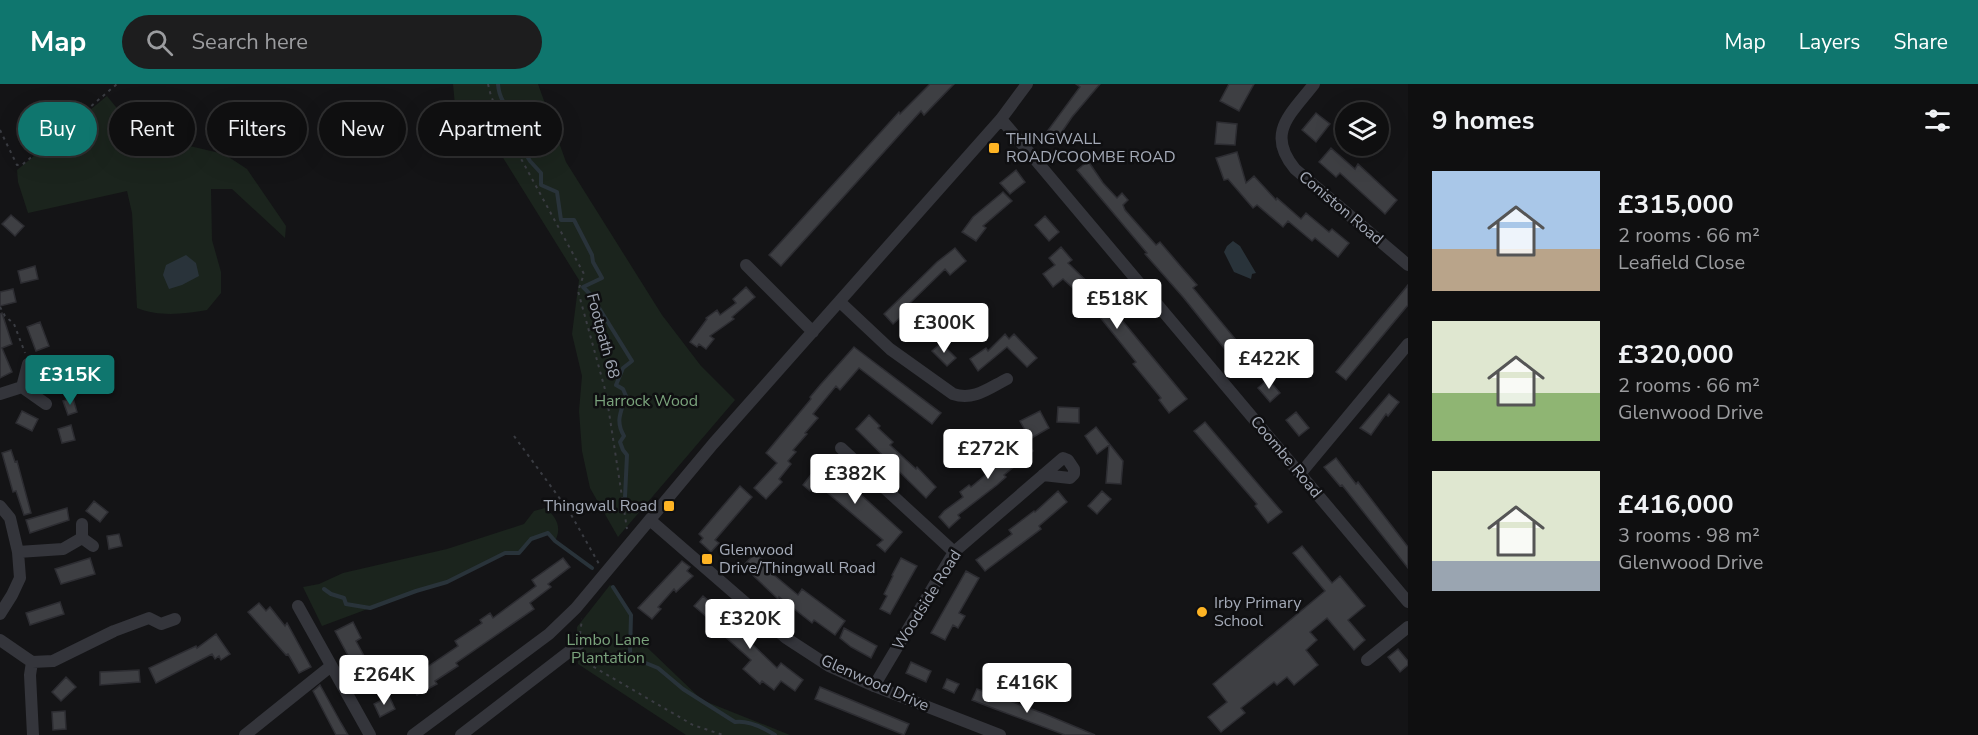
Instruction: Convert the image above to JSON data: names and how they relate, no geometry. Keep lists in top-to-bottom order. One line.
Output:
{"streets":{"street":["Coniston Road","Coombe Road","Woodside Road","Glenwood Drive"],"path":["Footpath 68"]},"crossings":[["Woodside Road","Glenwood Drive"]],"parks":["Harrock Wood","Limbo Lane Plantation"],"places":{"transit":["THINGWALL ROAD/COOMBE ROAD","Thingwall Road","Glenwood Drive/Thingwall Road"],"other":["Irby Primary School"]},"page":{"header":"Map","search":"Search here","nav":["Map","Layers","Share"],"heading":"9 homes","chip":["Buy","Rent","Filters","New","Apartment"],"list":[{"name":"£315,000","note":"2 rooms · 66 m² · Leafield Close"},{"name":"£320,000","note":"2 rooms · 66 m² · Glenwood Drive"},{"name":"£416,000","note":"3 rooms · 98 m² · Glenwood Drive"}],"price":["£518K","£300K","£422K","£315K","£272K","£382K","£320K","£264K","£416K"]}}
